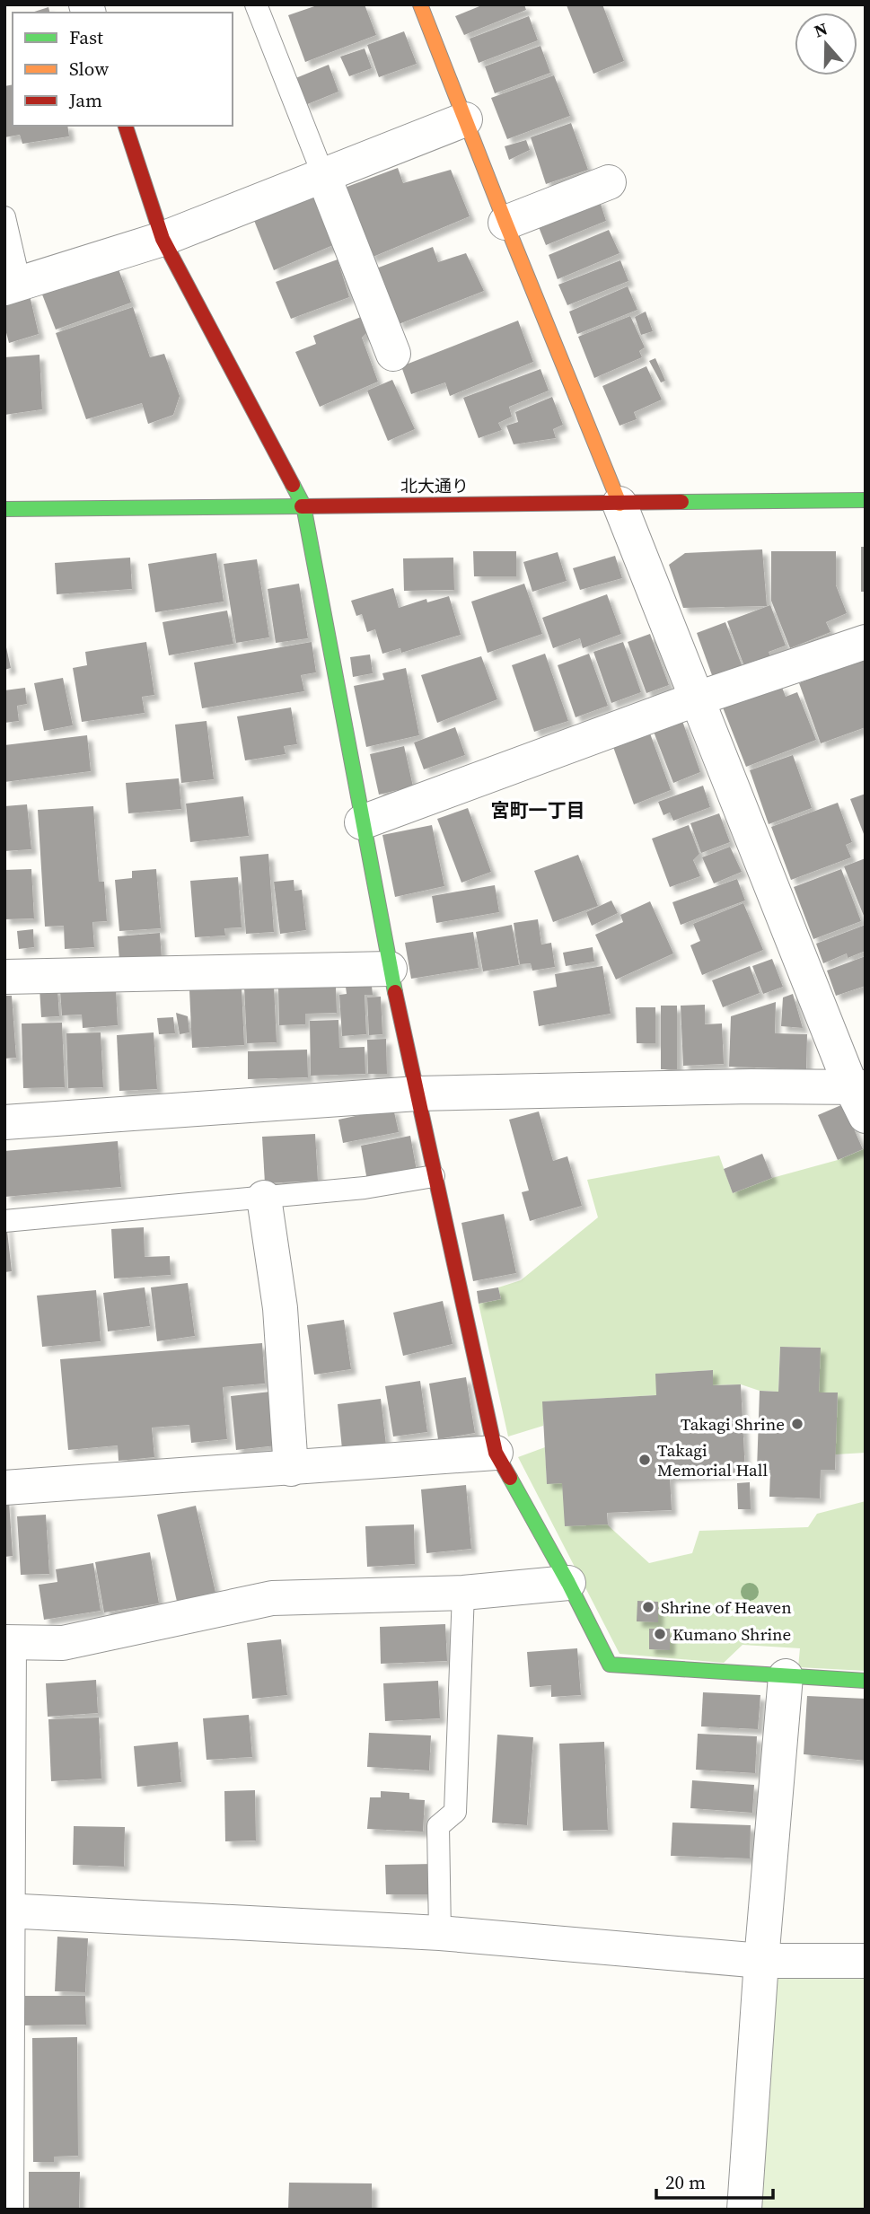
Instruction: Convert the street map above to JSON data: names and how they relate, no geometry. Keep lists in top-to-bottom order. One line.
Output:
{"streets":{"street":["北大通り"]},"districts":["宮町一丁目"],"places":["Takagi Shrine","Takagi Memorial Hall","Shrine of Heaven","Kumano Shrine"],"legend":["Fast","Slow","Jam"],"scale_bar":"20 m","north":"top"}
